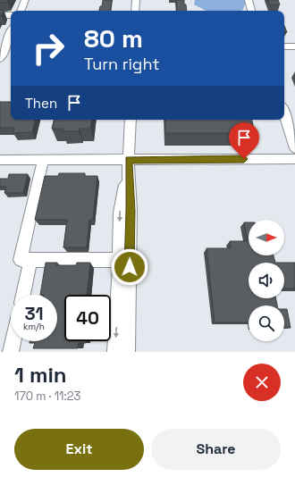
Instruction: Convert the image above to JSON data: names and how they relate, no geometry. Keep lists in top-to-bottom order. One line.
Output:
{"north":"right","page":{"turn":["80 m","Turn right"],"then":"Then","speed":"31 km/h","limit":"40","heading":["1 min","170 m · 11:23"],"buttons":["Exit","Share"]}}
